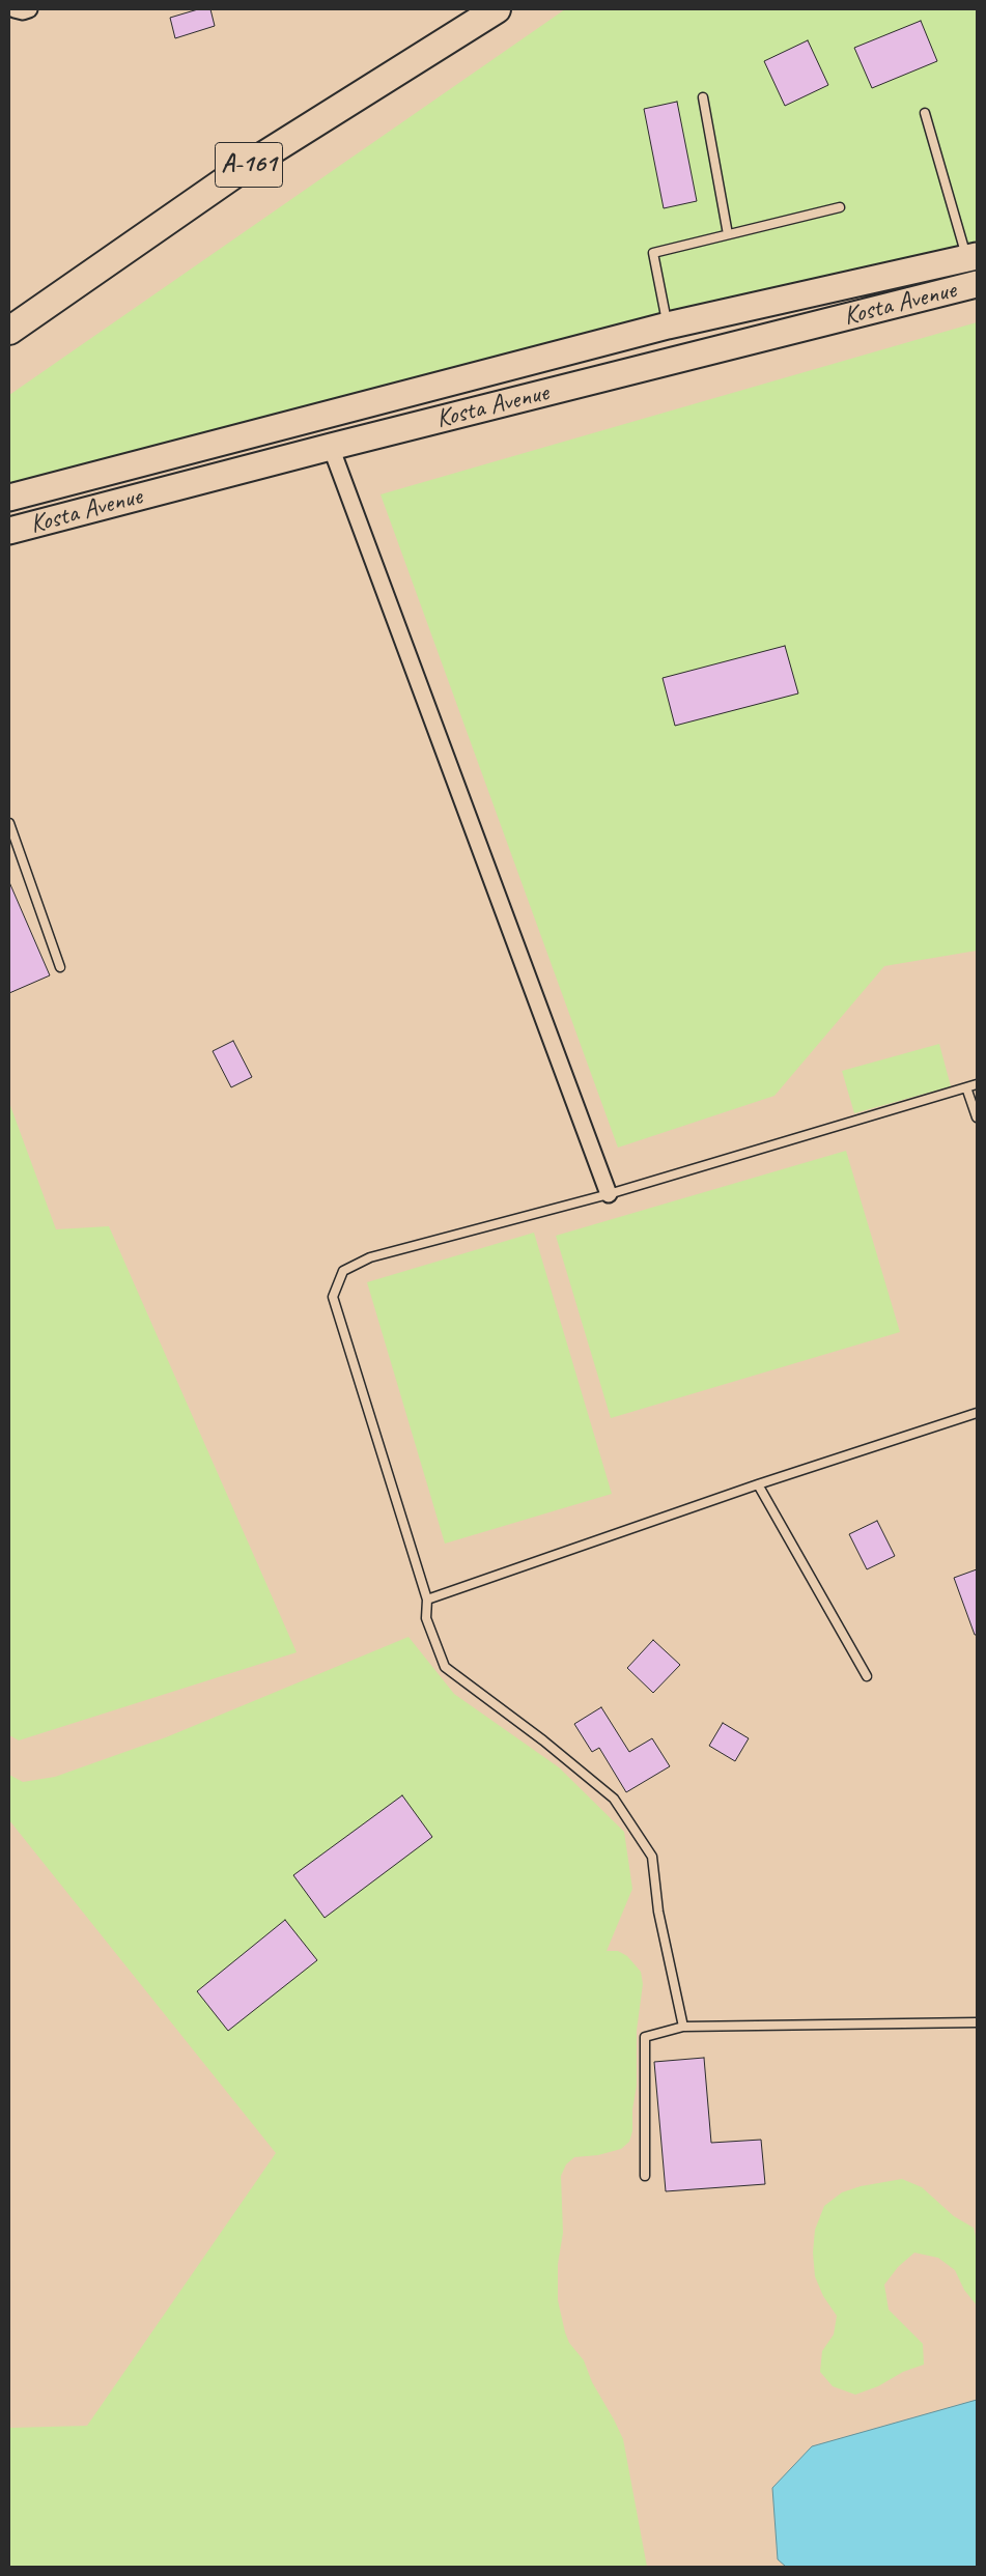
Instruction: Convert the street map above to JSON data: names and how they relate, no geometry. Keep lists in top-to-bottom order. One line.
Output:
{"streets":{"highway":["А-161"],"main road":["Kosta Avenue"]}}
